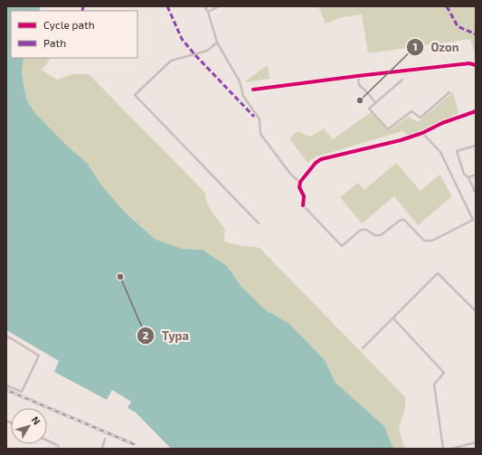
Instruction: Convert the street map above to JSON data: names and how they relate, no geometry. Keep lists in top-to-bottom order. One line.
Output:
{"places":["Ozon","Тура"],"legend":["Cycle path","Path"],"north":"top right"}
